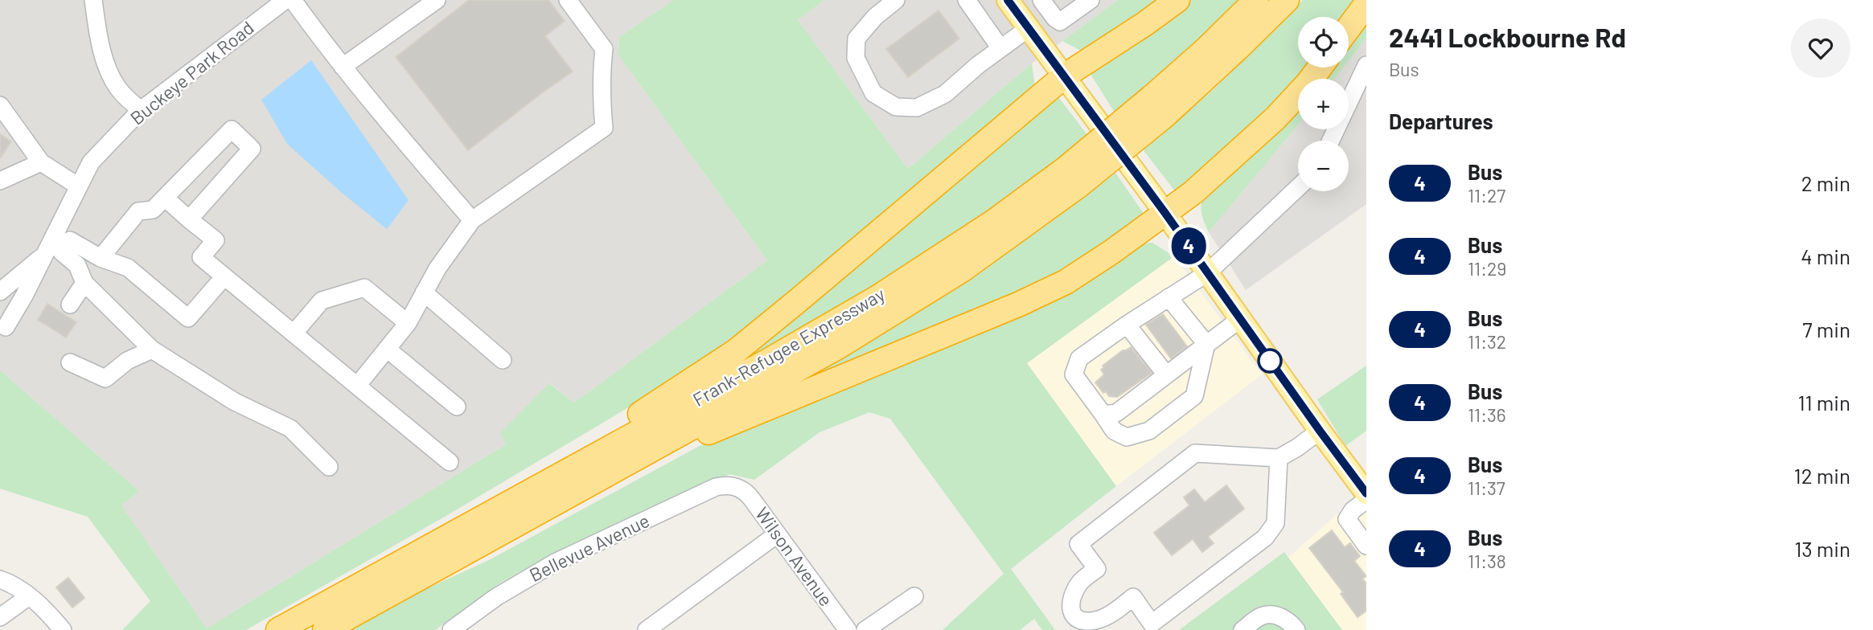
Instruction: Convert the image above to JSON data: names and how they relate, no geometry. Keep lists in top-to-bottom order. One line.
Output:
{"streets":{"highway":["Frank-Refugee Expressway"],"street":["Buckeye Park Road","Bellevue Avenue","Wilson Avenue"]},"crossings":[["Bellevue Avenue","Wilson Avenue"]],"lines":["bus line 4"],"page":{"on_map":"4","heading":[["2441 Lockbourne Rd","Bus"],"Departures"],"map_buttons":["+","−"],"list":[{"mark":"4","name":"Bus","note":"11:27","value":"2 min"},{"mark":"4","name":"Bus","note":"11:29","value":"4 min"},{"mark":"4","name":"Bus","note":"11:32","value":"7 min"},{"mark":"4","name":"Bus","note":"11:36","value":"11 min"},{"mark":"4","name":"Bus","note":"11:37","value":"12 min"},{"mark":"4","name":"Bus","note":"11:38","value":"13 min"}]}}
